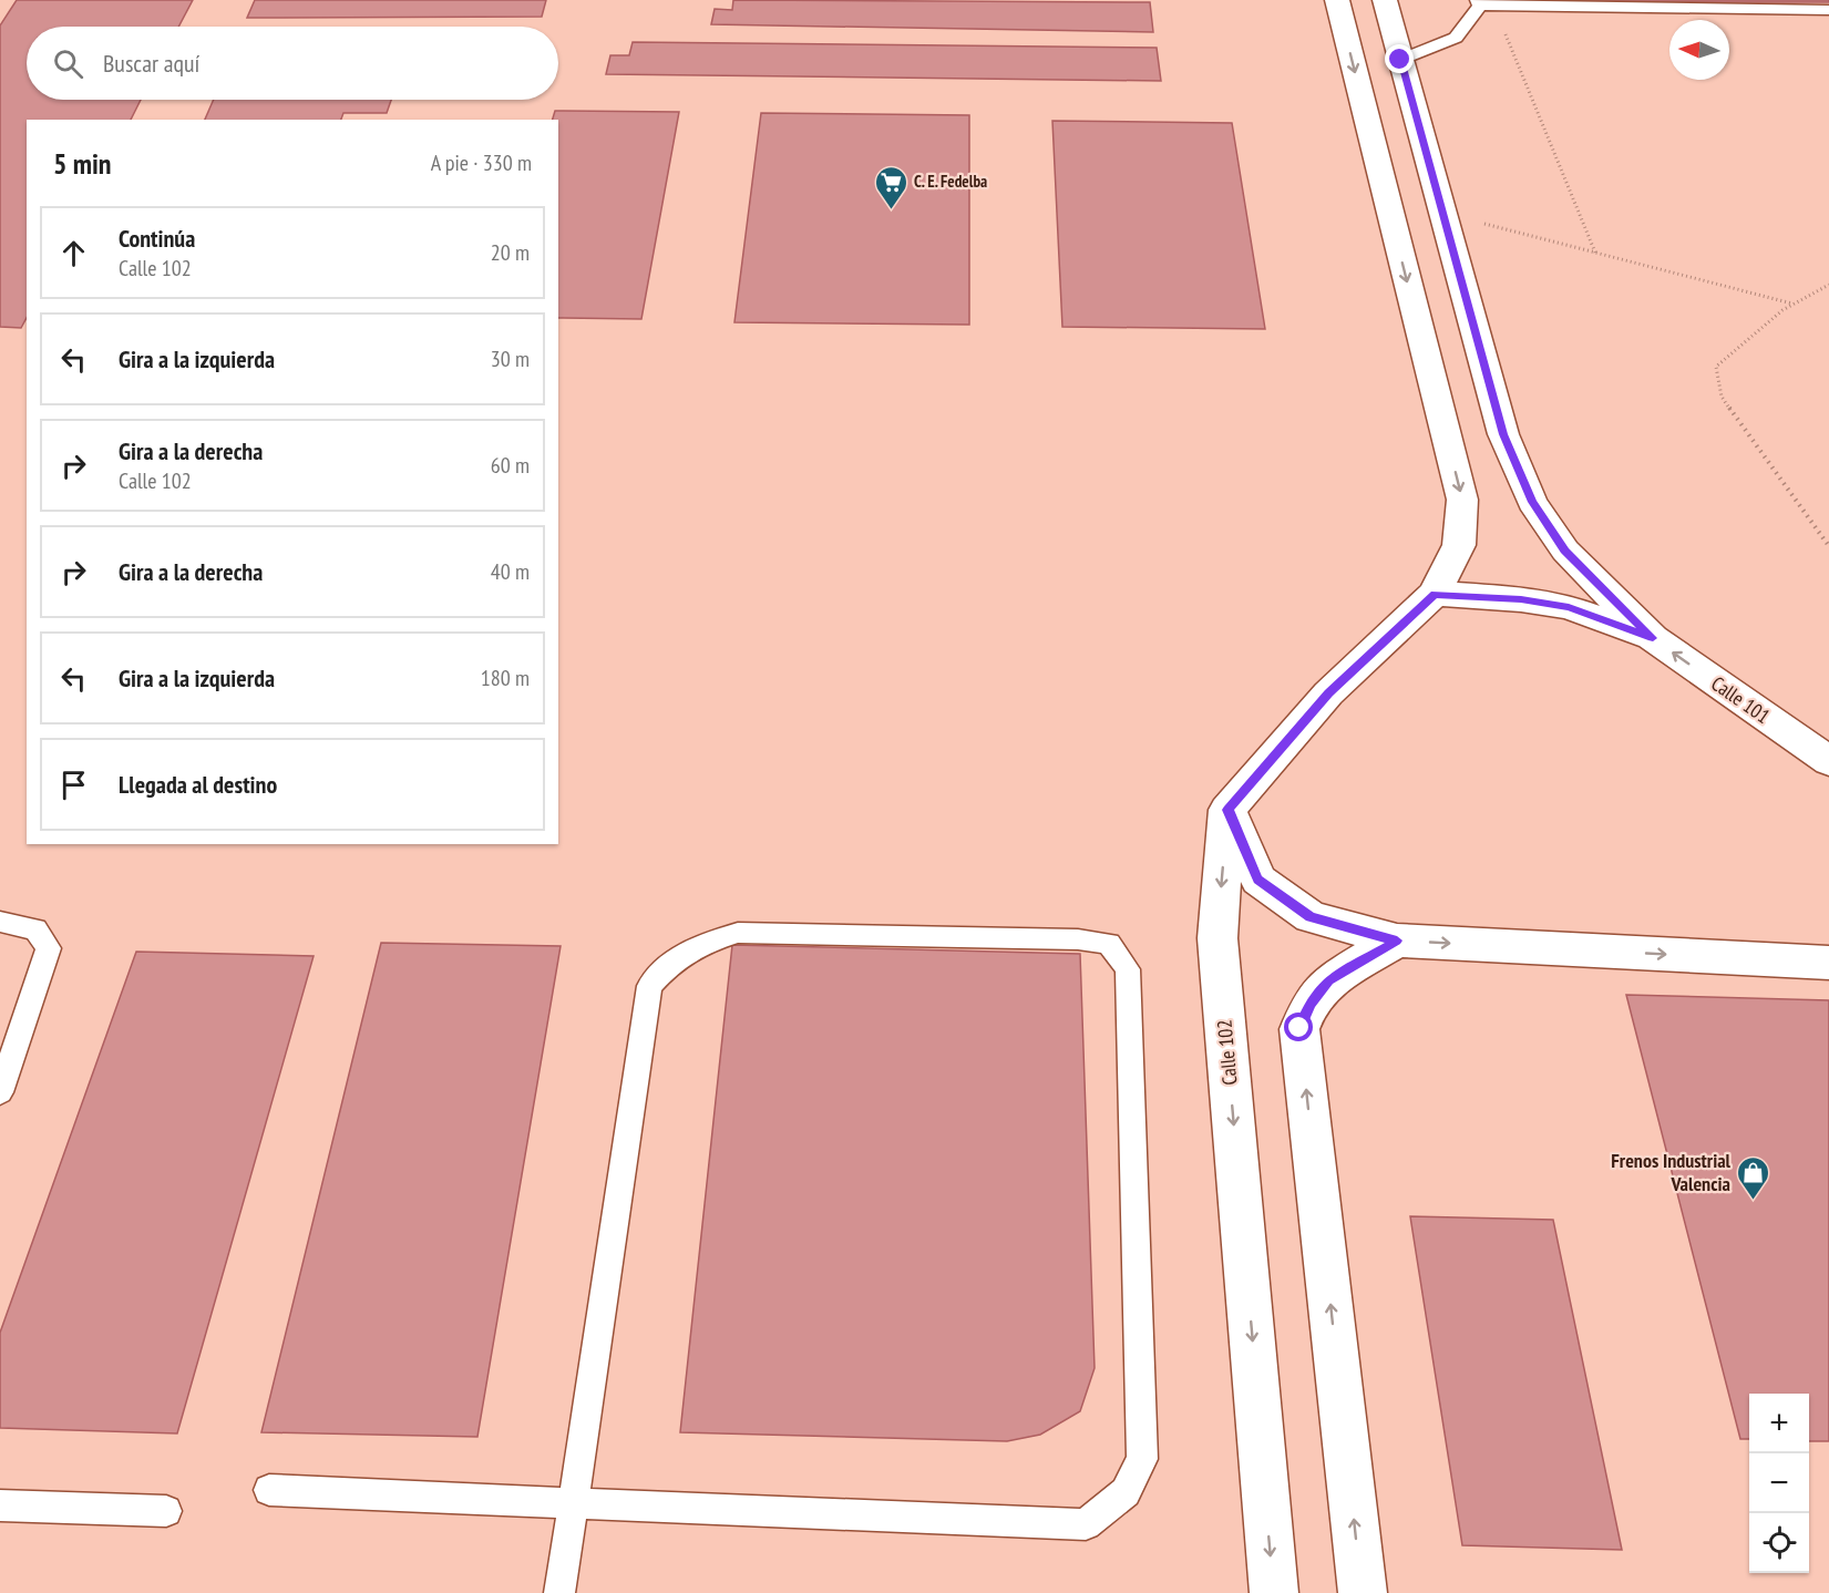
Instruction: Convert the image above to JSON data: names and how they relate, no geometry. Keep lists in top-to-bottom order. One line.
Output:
{"streets":{"street":["Calle 101","Calle 102"]},"one_way":["Calle 101"],"places":{"supermarket":["C. E. Fedelba"],"shop":["Frenos Industrial Valencia"]},"north":"left","page":{"search":"Buscar aquí","heading":["5 min","A pie · 330 m"],"list":[["Continúa","Calle 102","20 m"],["Gira a la izquierda","30 m"],["Gira a la derecha","Calle 102","60 m"],["Gira a la derecha","40 m"],["Gira a la izquierda","180 m"],"Llegada al destino"],"map_buttons":["+","−"]}}
